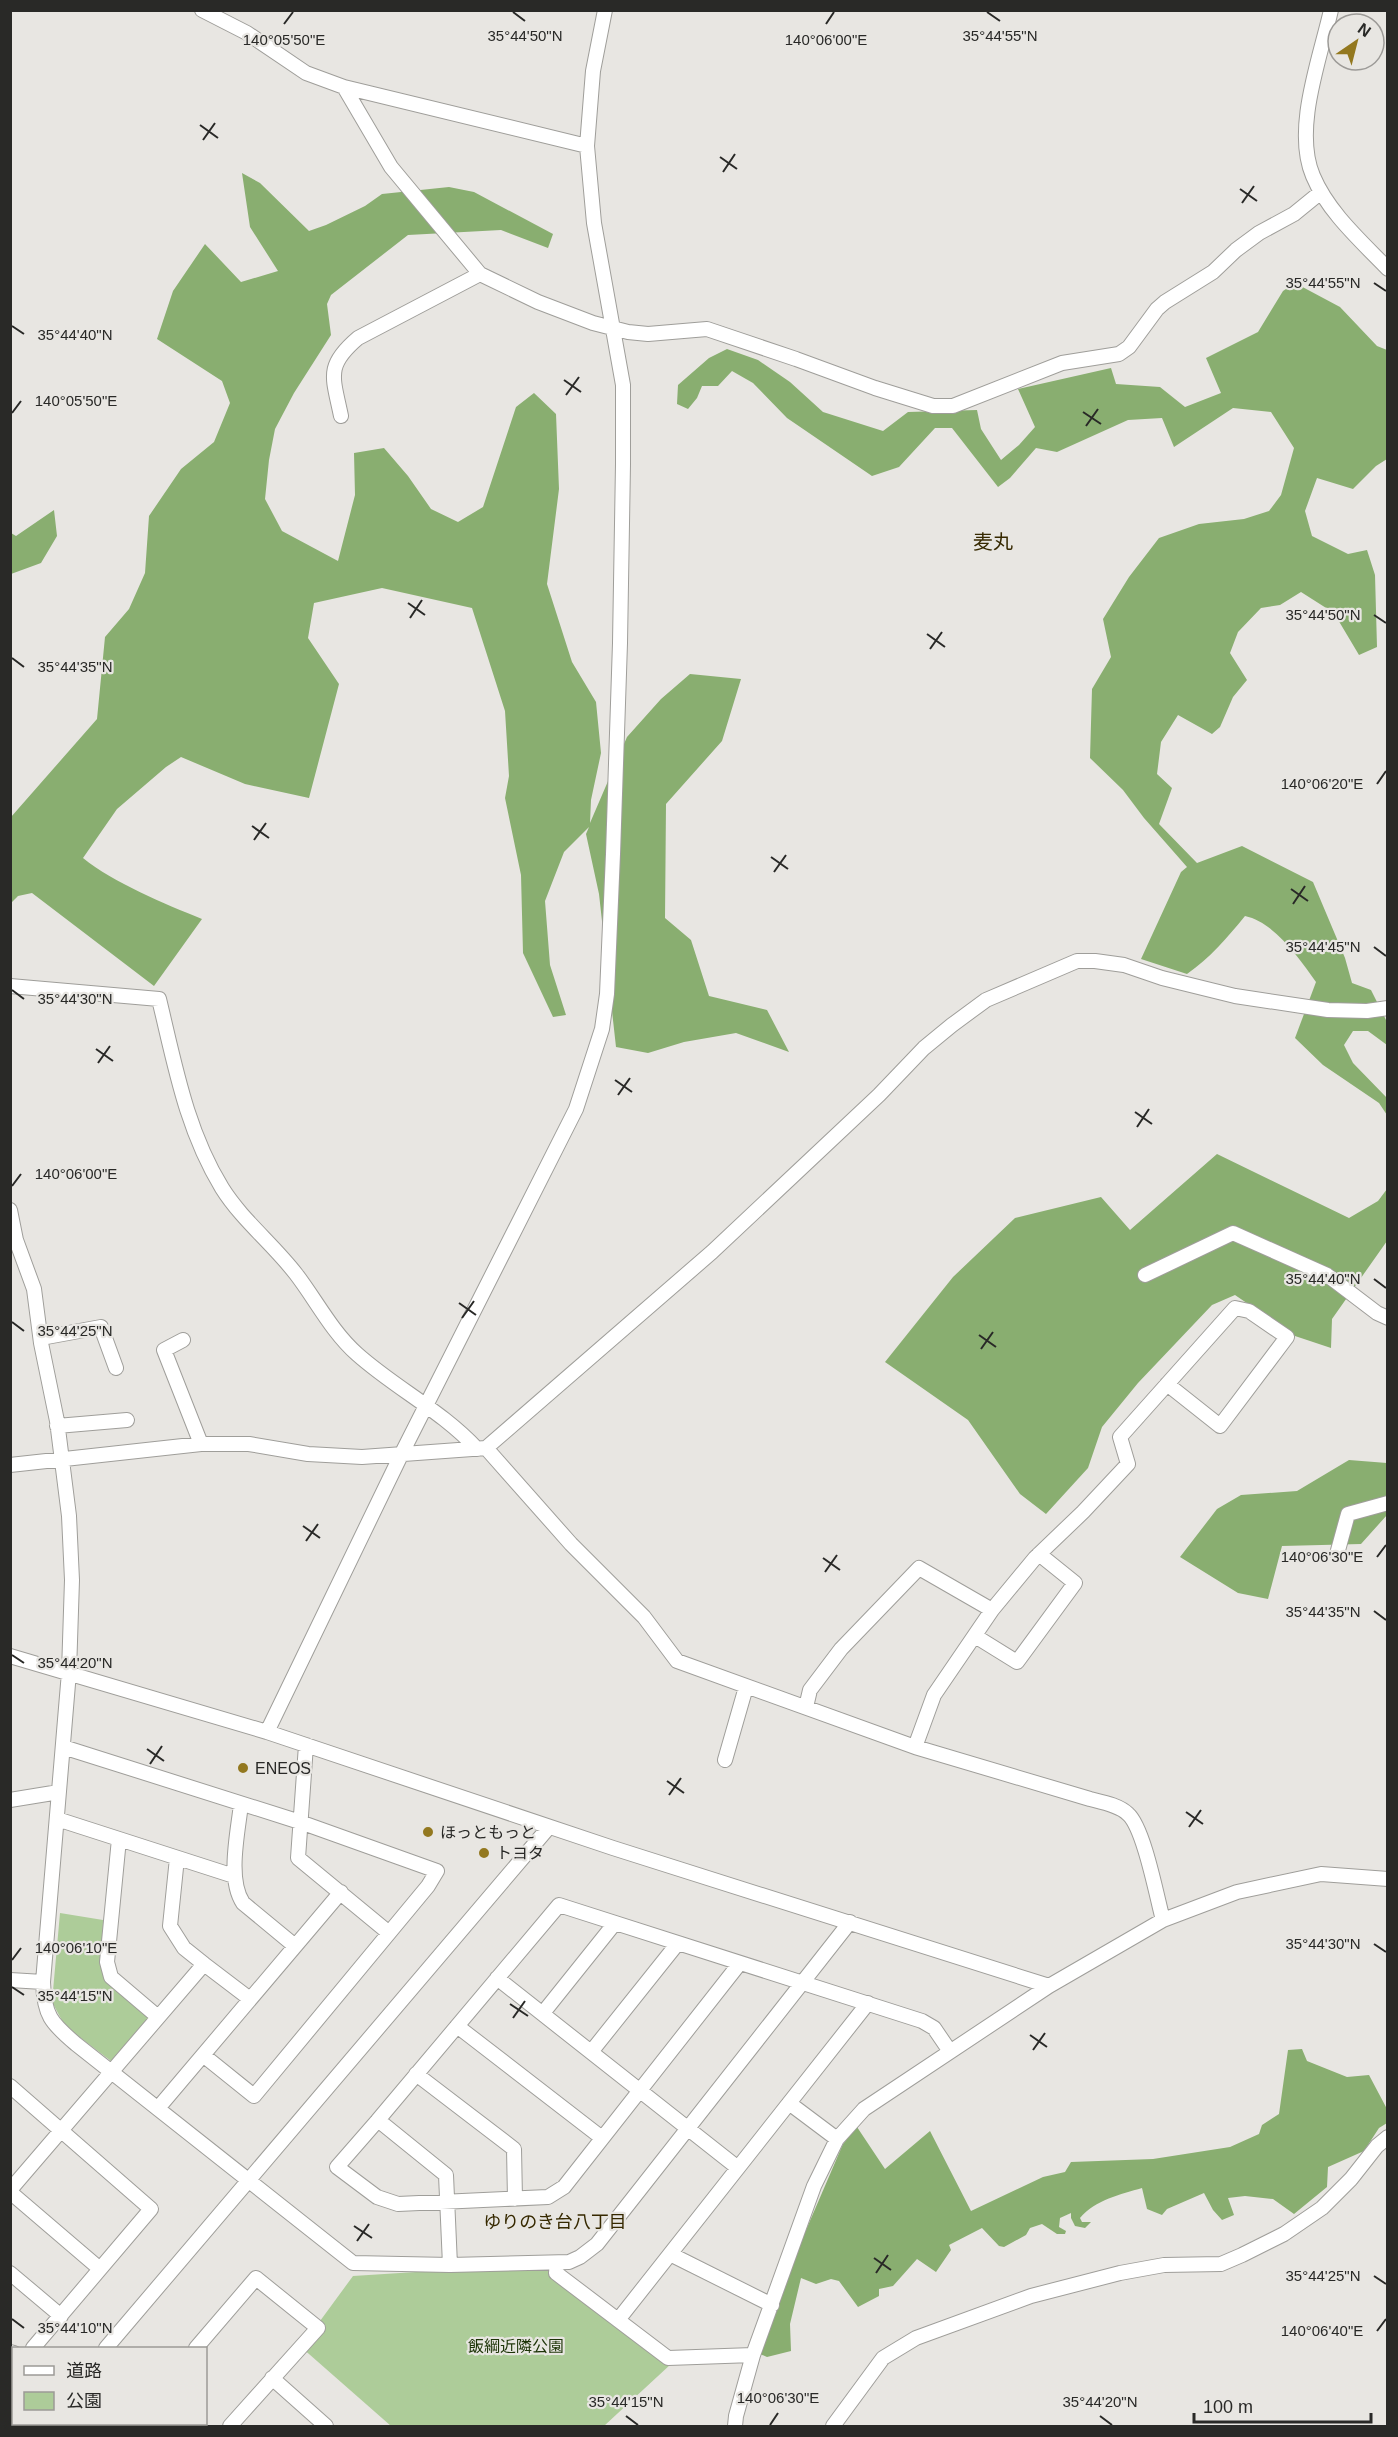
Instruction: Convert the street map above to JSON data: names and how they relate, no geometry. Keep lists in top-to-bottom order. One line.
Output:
{"districts":["麦丸","ゆりのき台八丁目"],"parks":["飯綱近隣公園"],"places":["ENEOS","ほっともっと","トヨタ"],"legend":["道路","公園"],"scale_bar":"100 m","north":"top right","coordinates":["35°44'50\"N","35°44'55\"N","140°05'50\"E","140°06'00\"E","35°44'40\"N","35°44'35\"N","140°06'20\"E","35°44'45\"N","35°44'30\"N","35°44'25\"N","140°06'30\"E","35°44'20\"N","140°06'10\"E","35°44'15\"N","35°44'10\"N","140°06'40\"E"]}
